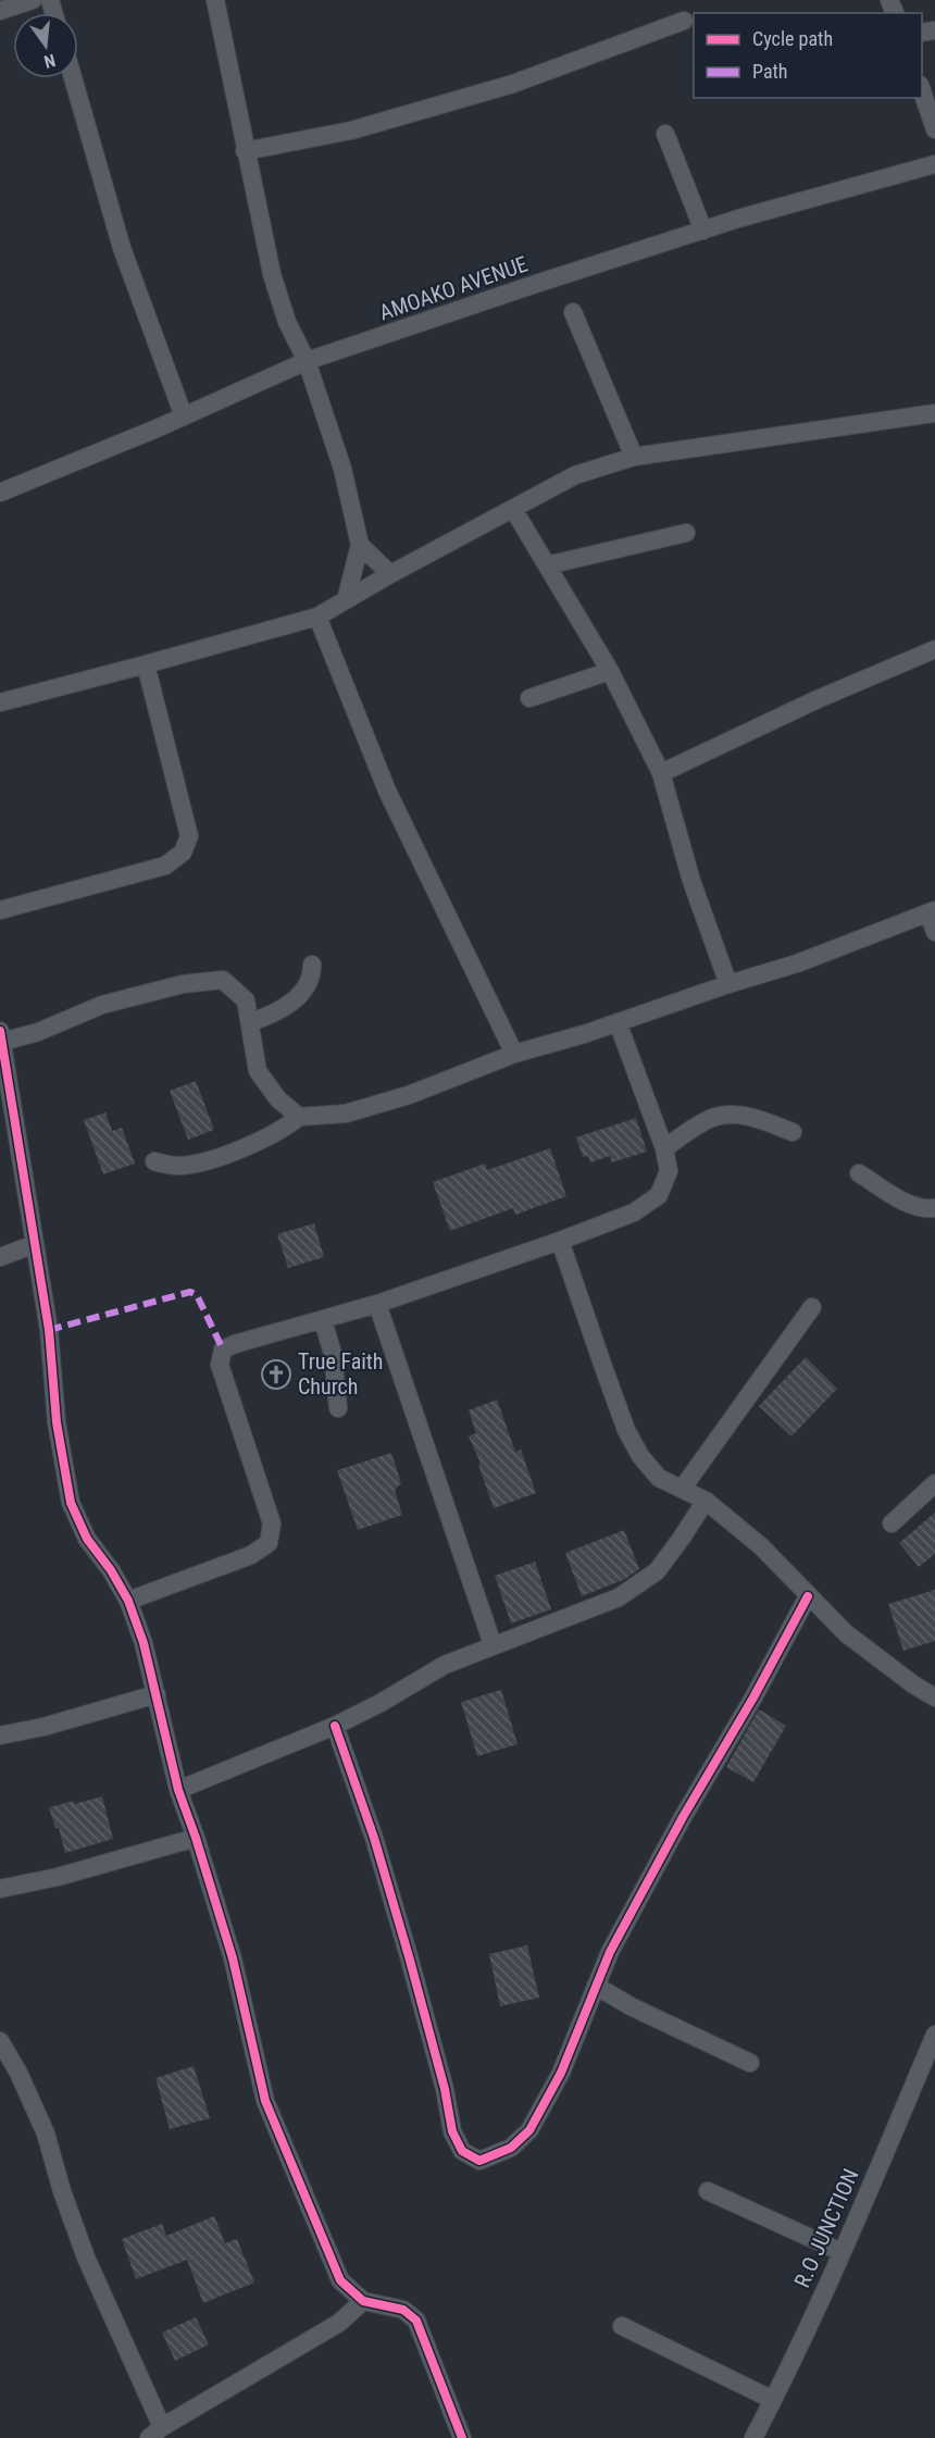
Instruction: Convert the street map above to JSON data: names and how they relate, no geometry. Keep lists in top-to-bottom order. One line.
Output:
{"streets":{"street":["AMOAKO AVENUE","R.O JUNCTION"]},"places":{"church":["True Faith Church"]},"legend":["Cycle path","Path"],"north":"bottom"}
